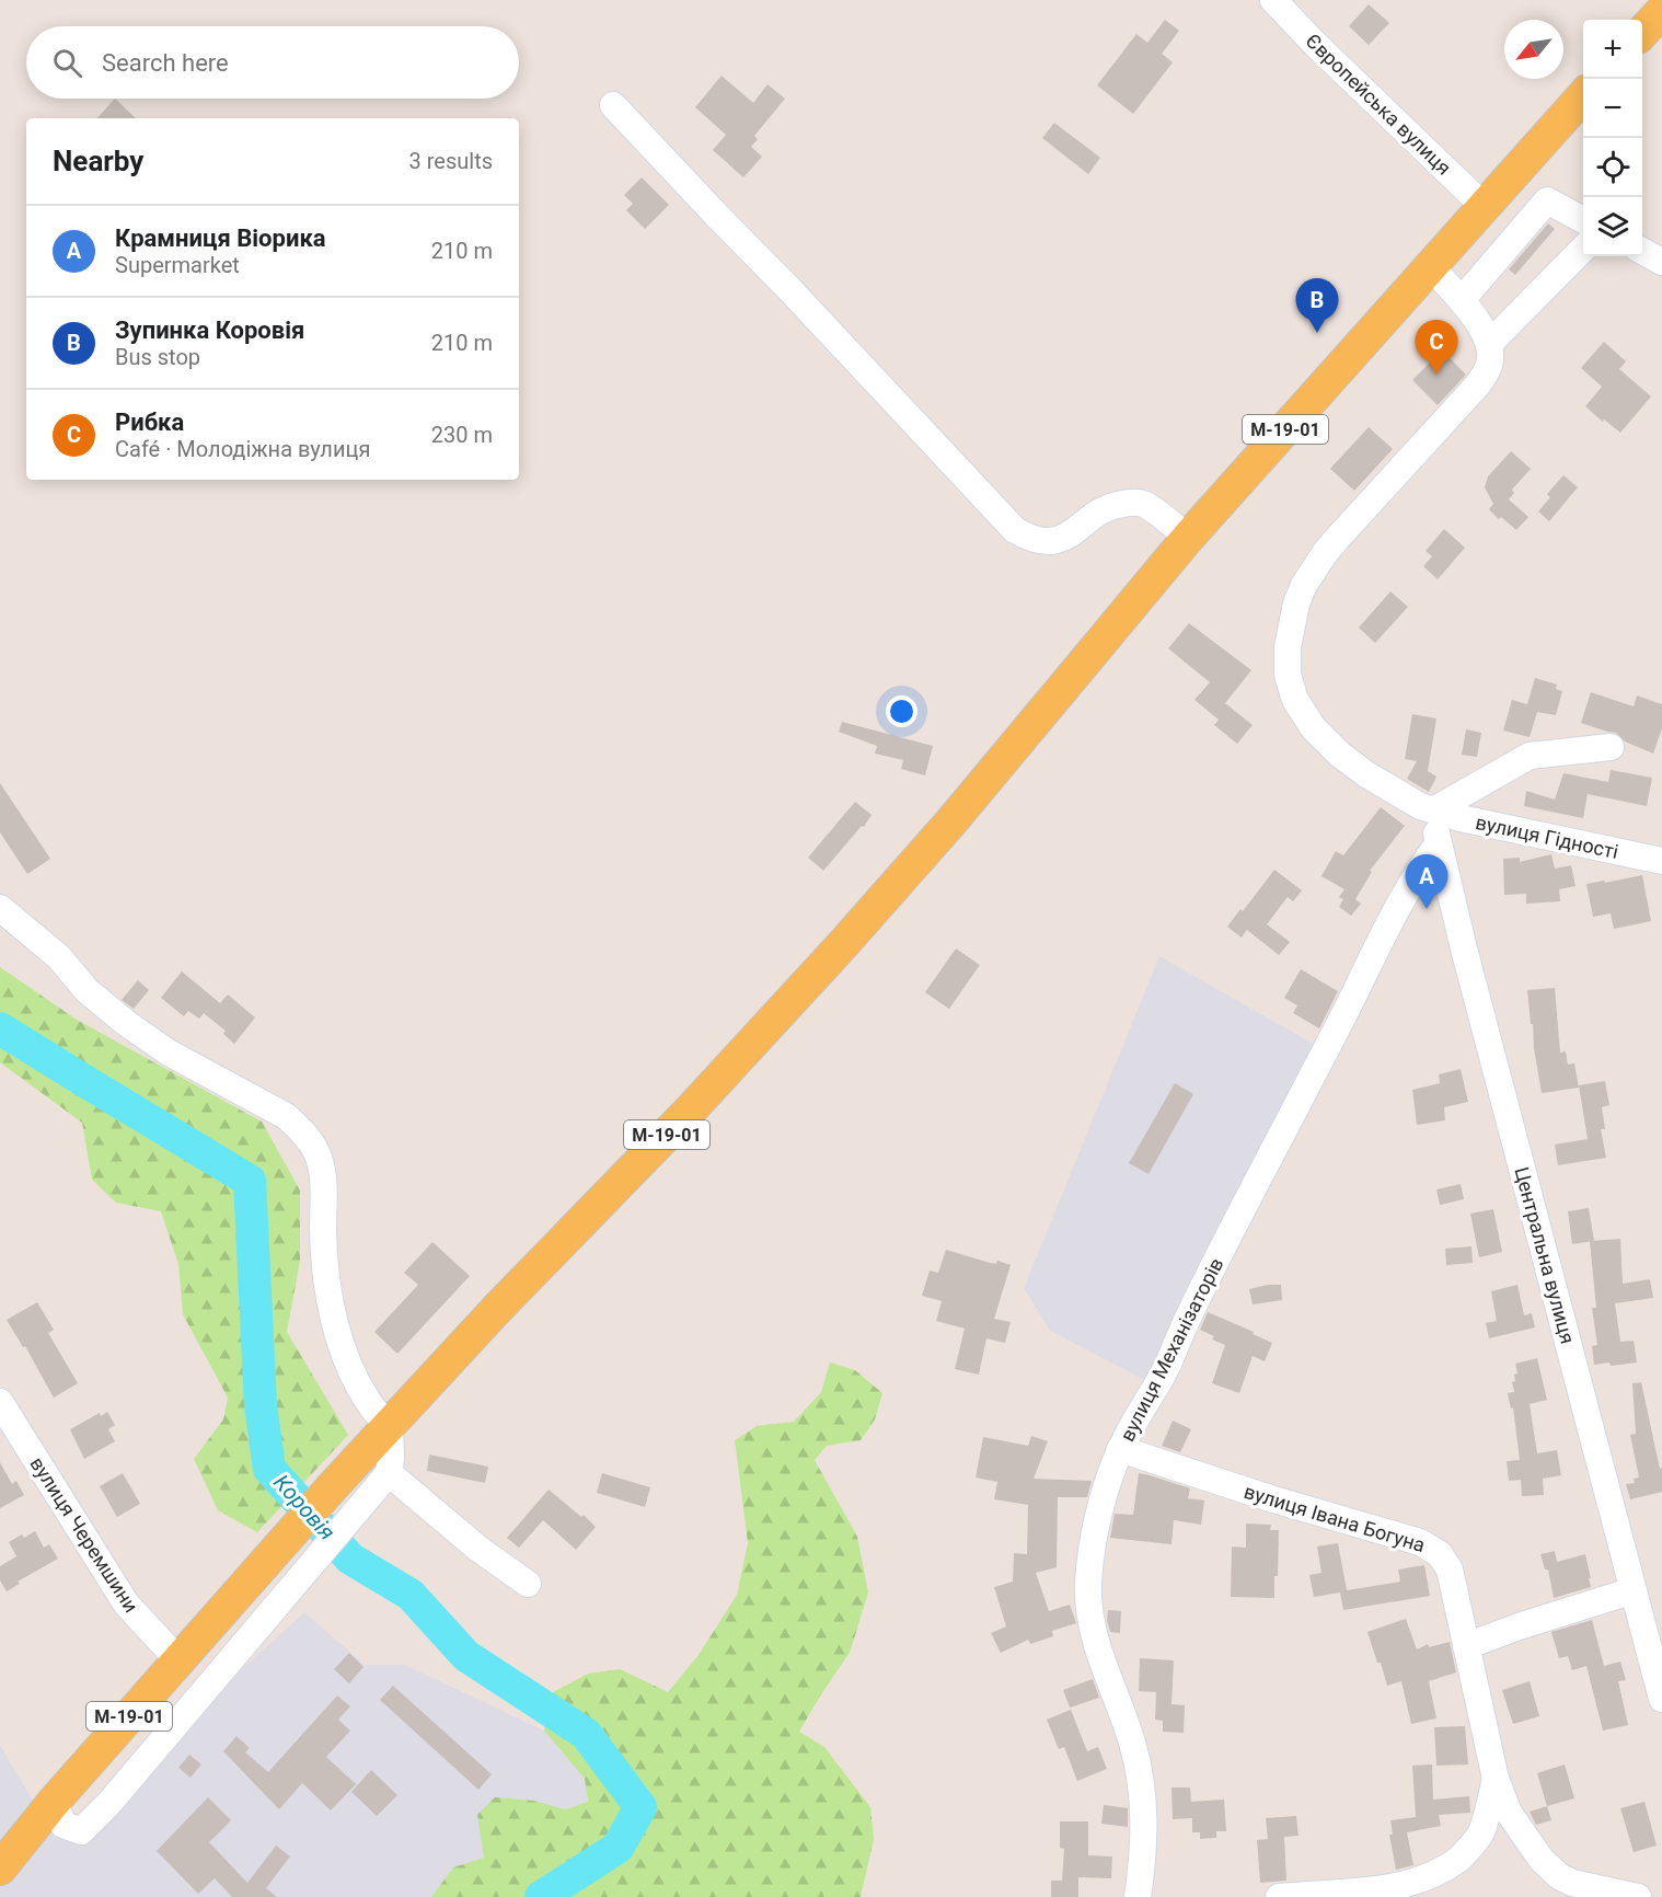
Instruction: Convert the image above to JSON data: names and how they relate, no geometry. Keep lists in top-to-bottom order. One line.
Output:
{"streets":{"main road":["М-19-01"],"street":["Європейська вулиця","вулиця Гідності","Центральна вулиця","вулиця Механізаторів","вулиця Івана Богуна","вулиця Черемшини"]},"crossings":[["Європейська вулиця","М-19-01"],["М-19-01","вулиця Черемшини"],["вулиця Гідності","Центральна вулиця"],["Центральна вулиця","вулиця Механізаторів"],["вулиця Механізаторів","вулиця Івана Богуна"]],"water":["Коровія"],"north":"bottom left","page":{"map_buttons":["+","−"],"search":"Search here","heading":["Nearby","3 results"],"list":[{"mark":"A","name":"Крамниця Віорика","note":"Supermarket","value":"210 m"},{"mark":"B","name":"Зупинка Коровія","note":"Bus stop","value":"210 m"},{"mark":"C","name":"Рибка","note":"Café · Молодіжна вулиця","value":"230 m"}],"pins":["B","C","A"]}}
